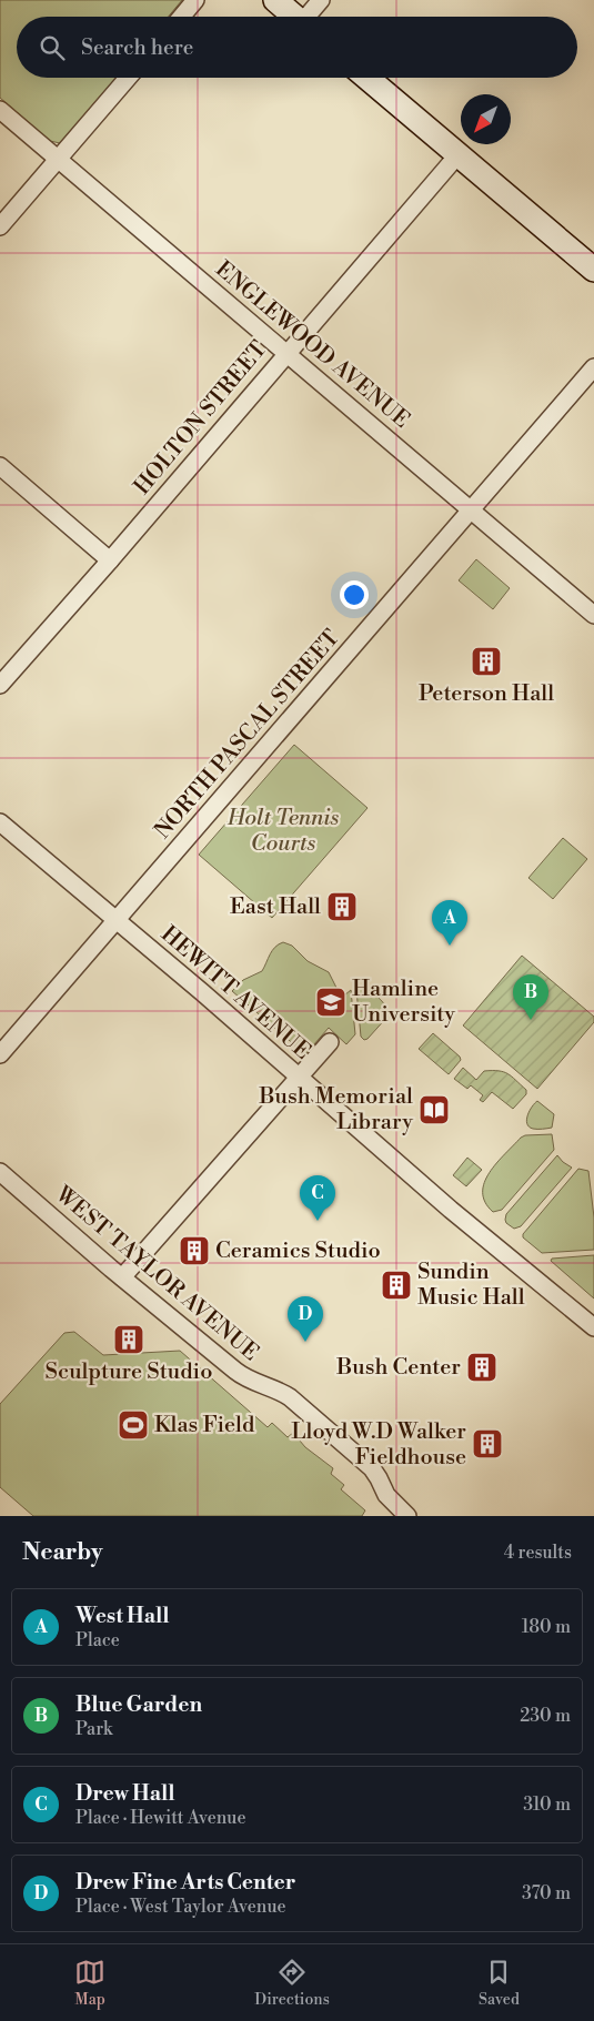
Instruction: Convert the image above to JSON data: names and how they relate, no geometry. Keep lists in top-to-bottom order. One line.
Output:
{"streets":{"street":["ENGLEWOOD AVENUE","HOLTON STREET","NORTH PASCAL STREET","HEWITT AVENUE","WEST TAYLOR AVENUE"]},"crossings":[["ENGLEWOOD AVENUE","HOLTON STREET"],["ENGLEWOOD AVENUE","NORTH PASCAL STREET"],["NORTH PASCAL STREET","HEWITT AVENUE"]],"parks":["Holt Tennis Courts"],"places":{"building":["Peterson Hall","East Hall","Ceramics Studio","Sundin Music Hall","Sculpture Studio","Bush Center","Lloyd W.D Walker Fieldhouse"],"school or university":["Hamline University"],"library":["Bush Memorial Library"],"sports":["Klas Field"]},"north":"bottom left","page":{"search":"Search here","pins":["A","B","C","D"],"heading":["Nearby","4 results"],"list":[{"mark":"A","name":"West Hall","note":"Place","value":"180 m"},{"mark":"B","name":"Blue Garden","note":"Park","value":"230 m"},{"mark":"C","name":"Drew Hall","note":"Place · Hewitt Avenue","value":"310 m"},{"mark":"D","name":"Drew Fine Arts Center","note":"Place · West Taylor Avenue","value":"370 m"}],"nav":["Map","Directions","Saved"]}}
